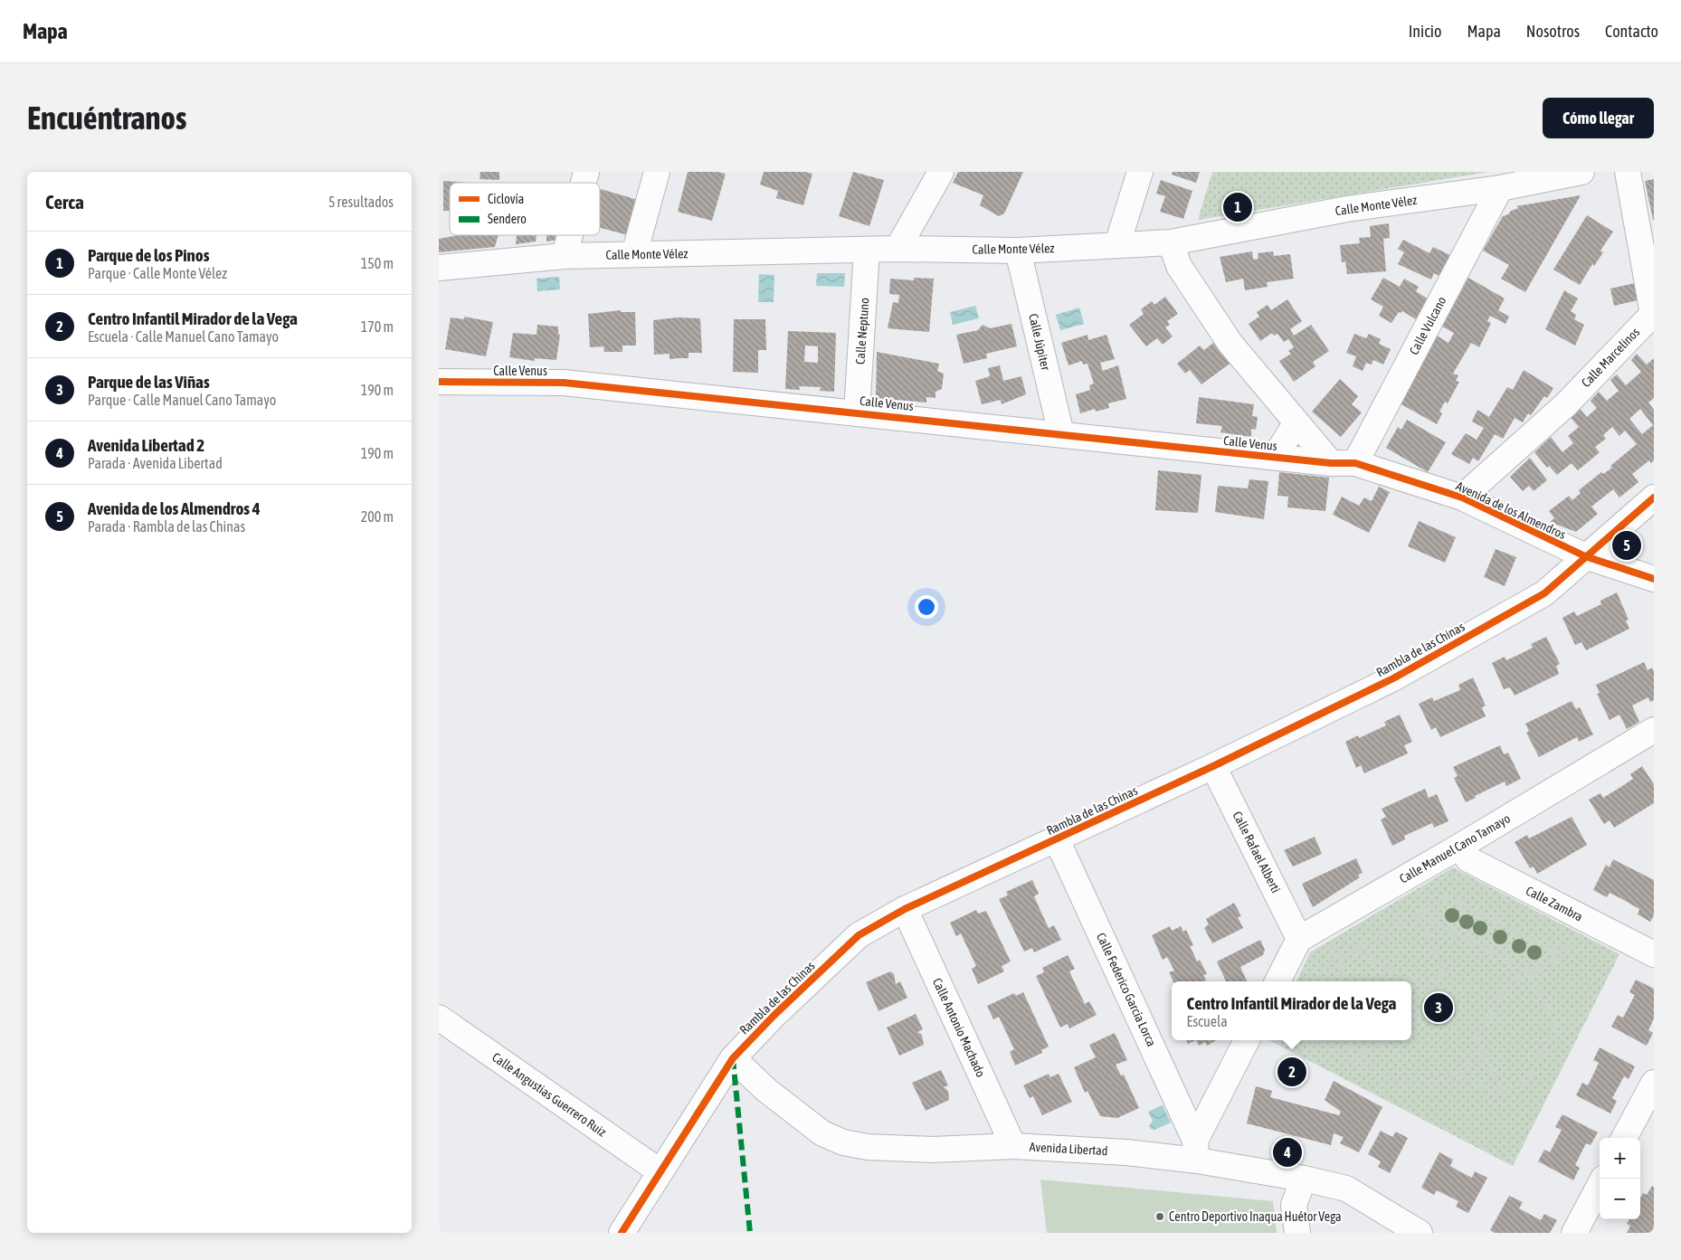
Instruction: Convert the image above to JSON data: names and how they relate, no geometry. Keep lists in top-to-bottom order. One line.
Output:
{"streets":{"street":["Calle Monte Vélez","Calle Vulcano","Calle Neptuno","Calle Júpiter","Calle Marcelinos","Calle Venus","Avenida de los Almendros","Rambla de las Chinas","Calle Manuel Cano Tamayo","Calle Rafael Alberti","Calle Zambra","Calle Federico García Lorca","Calle Antonio Machado","Calle Angustias Guerrero Ruiz","Avenida Libertad"]},"crossings":[["Calle Monte Vélez","Calle Vulcano"],["Calle Monte Vélez","Calle Neptuno"],["Calle Monte Vélez","Calle Júpiter"],["Calle Vulcano","Avenida de los Almendros"],["Calle Neptuno","Calle Venus"],["Calle Júpiter","Calle Venus"],["Calle Marcelinos","Avenida de los Almendros"],["Calle Venus","Avenida de los Almendros"],["Avenida de los Almendros","Rambla de las Chinas"],["Rambla de las Chinas","Calle Rafael Alberti"],["Rambla de las Chinas","Calle Federico García Lorca"],["Rambla de las Chinas","Calle Antonio Machado"],["Rambla de las Chinas","Calle Angustias Guerrero Ruiz"],["Rambla de las Chinas","Avenida Libertad"],["Calle Manuel Cano Tamayo","Calle Rafael Alberti"],["Calle Manuel Cano Tamayo","Calle Zambra"],["Calle Federico García Lorca","Avenida Libertad"],["Calle Antonio Machado","Avenida Libertad"]],"places":["Centro Deportivo Inaqua Huétor Vega"],"legend":["Ciclovía","Sendero"],"page":{"header":"Mapa","nav":["Inicio","Mapa","Nosotros","Contacto"],"buttons":"Cómo llegar","title":"Encuéntranos","heading":["Cerca","5 resultados"],"pins":["1","5","3","2","4"],"list":[{"mark":"1","name":"Parque de los Pinos","note":"Parque · Calle Monte Vélez","value":"150 m"},{"mark":"2","name":"Centro Infantil Mirador de la Vega","note":"Escuela · Calle Manuel Cano Tamayo","value":"170 m"},{"mark":"3","name":"Parque de las Viñas","note":"Parque · Calle Manuel Cano Tamayo","value":"190 m"},{"mark":"4","name":"Avenida Libertad 2","note":"Parada · Avenida Libertad","value":"190 m"},{"mark":"5","name":"Avenida de los Almendros 4","note":"Parada · Rambla de las Chinas","value":"200 m"}],"popup":["Centro Infantil Mirador de la Vega","Escuela"],"map_buttons":["+","−"]}}
